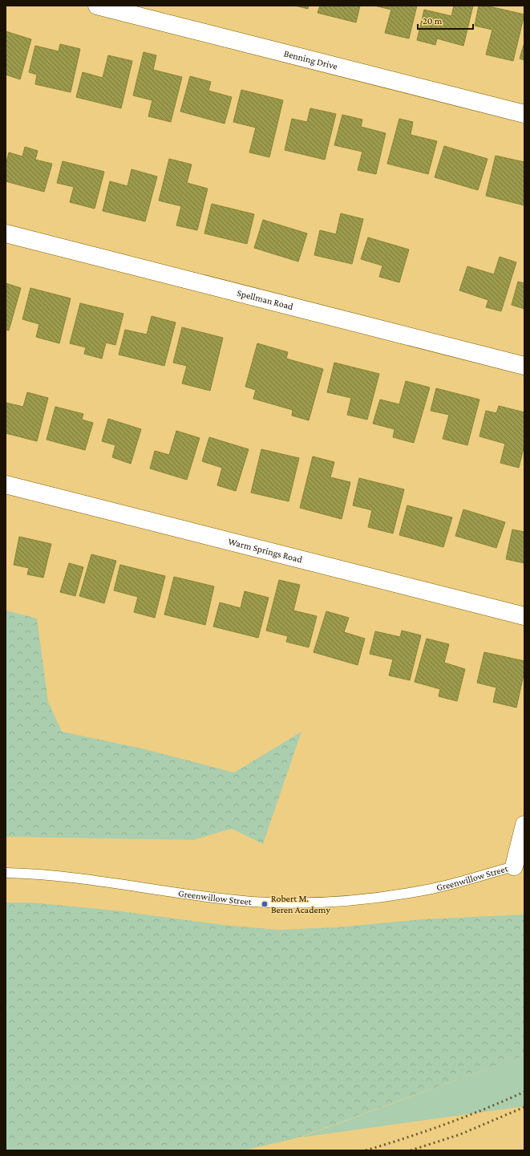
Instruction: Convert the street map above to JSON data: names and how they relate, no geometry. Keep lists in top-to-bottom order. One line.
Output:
{"streets":{"street":["Benning Drive","Spellman Road","Warm Springs Road","Greenwillow Street"]},"places":["Robert M. Beren Academy"],"scale_bar":"20 m"}
